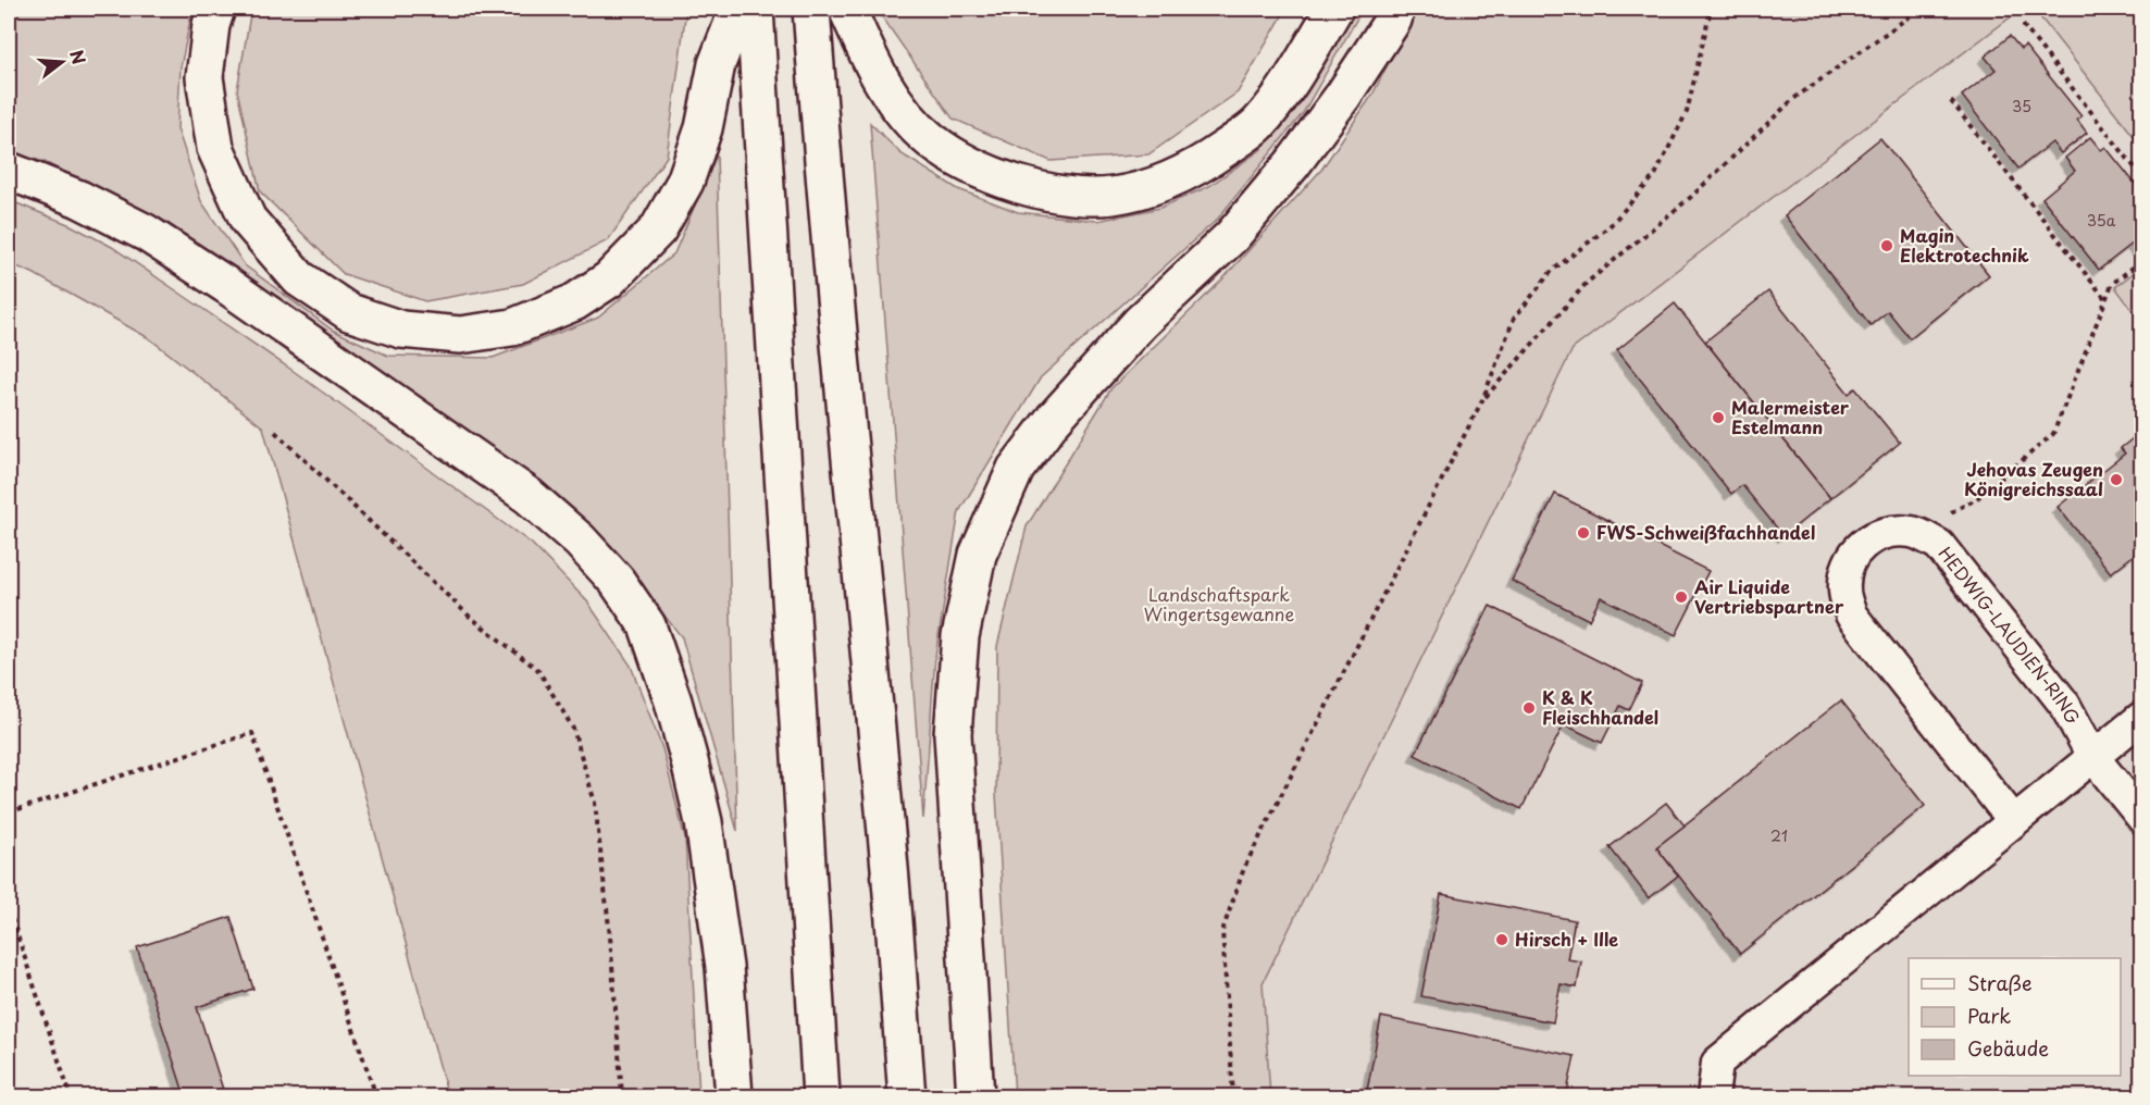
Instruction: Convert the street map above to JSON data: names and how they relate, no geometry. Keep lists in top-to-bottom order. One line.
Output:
{"streets":{"street":["HEDWIG-LAUDIEN-RING"]},"parks":["Landschaftspark Wingertsgewanne"],"places":["Magin Elektrotechnik","Malermeister Estelmann","Jehovas Zeugen Königreichssaal","FWS-Schweißfachhandel","Air Liquide Vertriebspartner","K & K Fleischhandel","Hirsch + Ille"],"house_numbers":["35","35a","21"],"legend":["Straße","Park","Gebäude"],"north":"right"}
